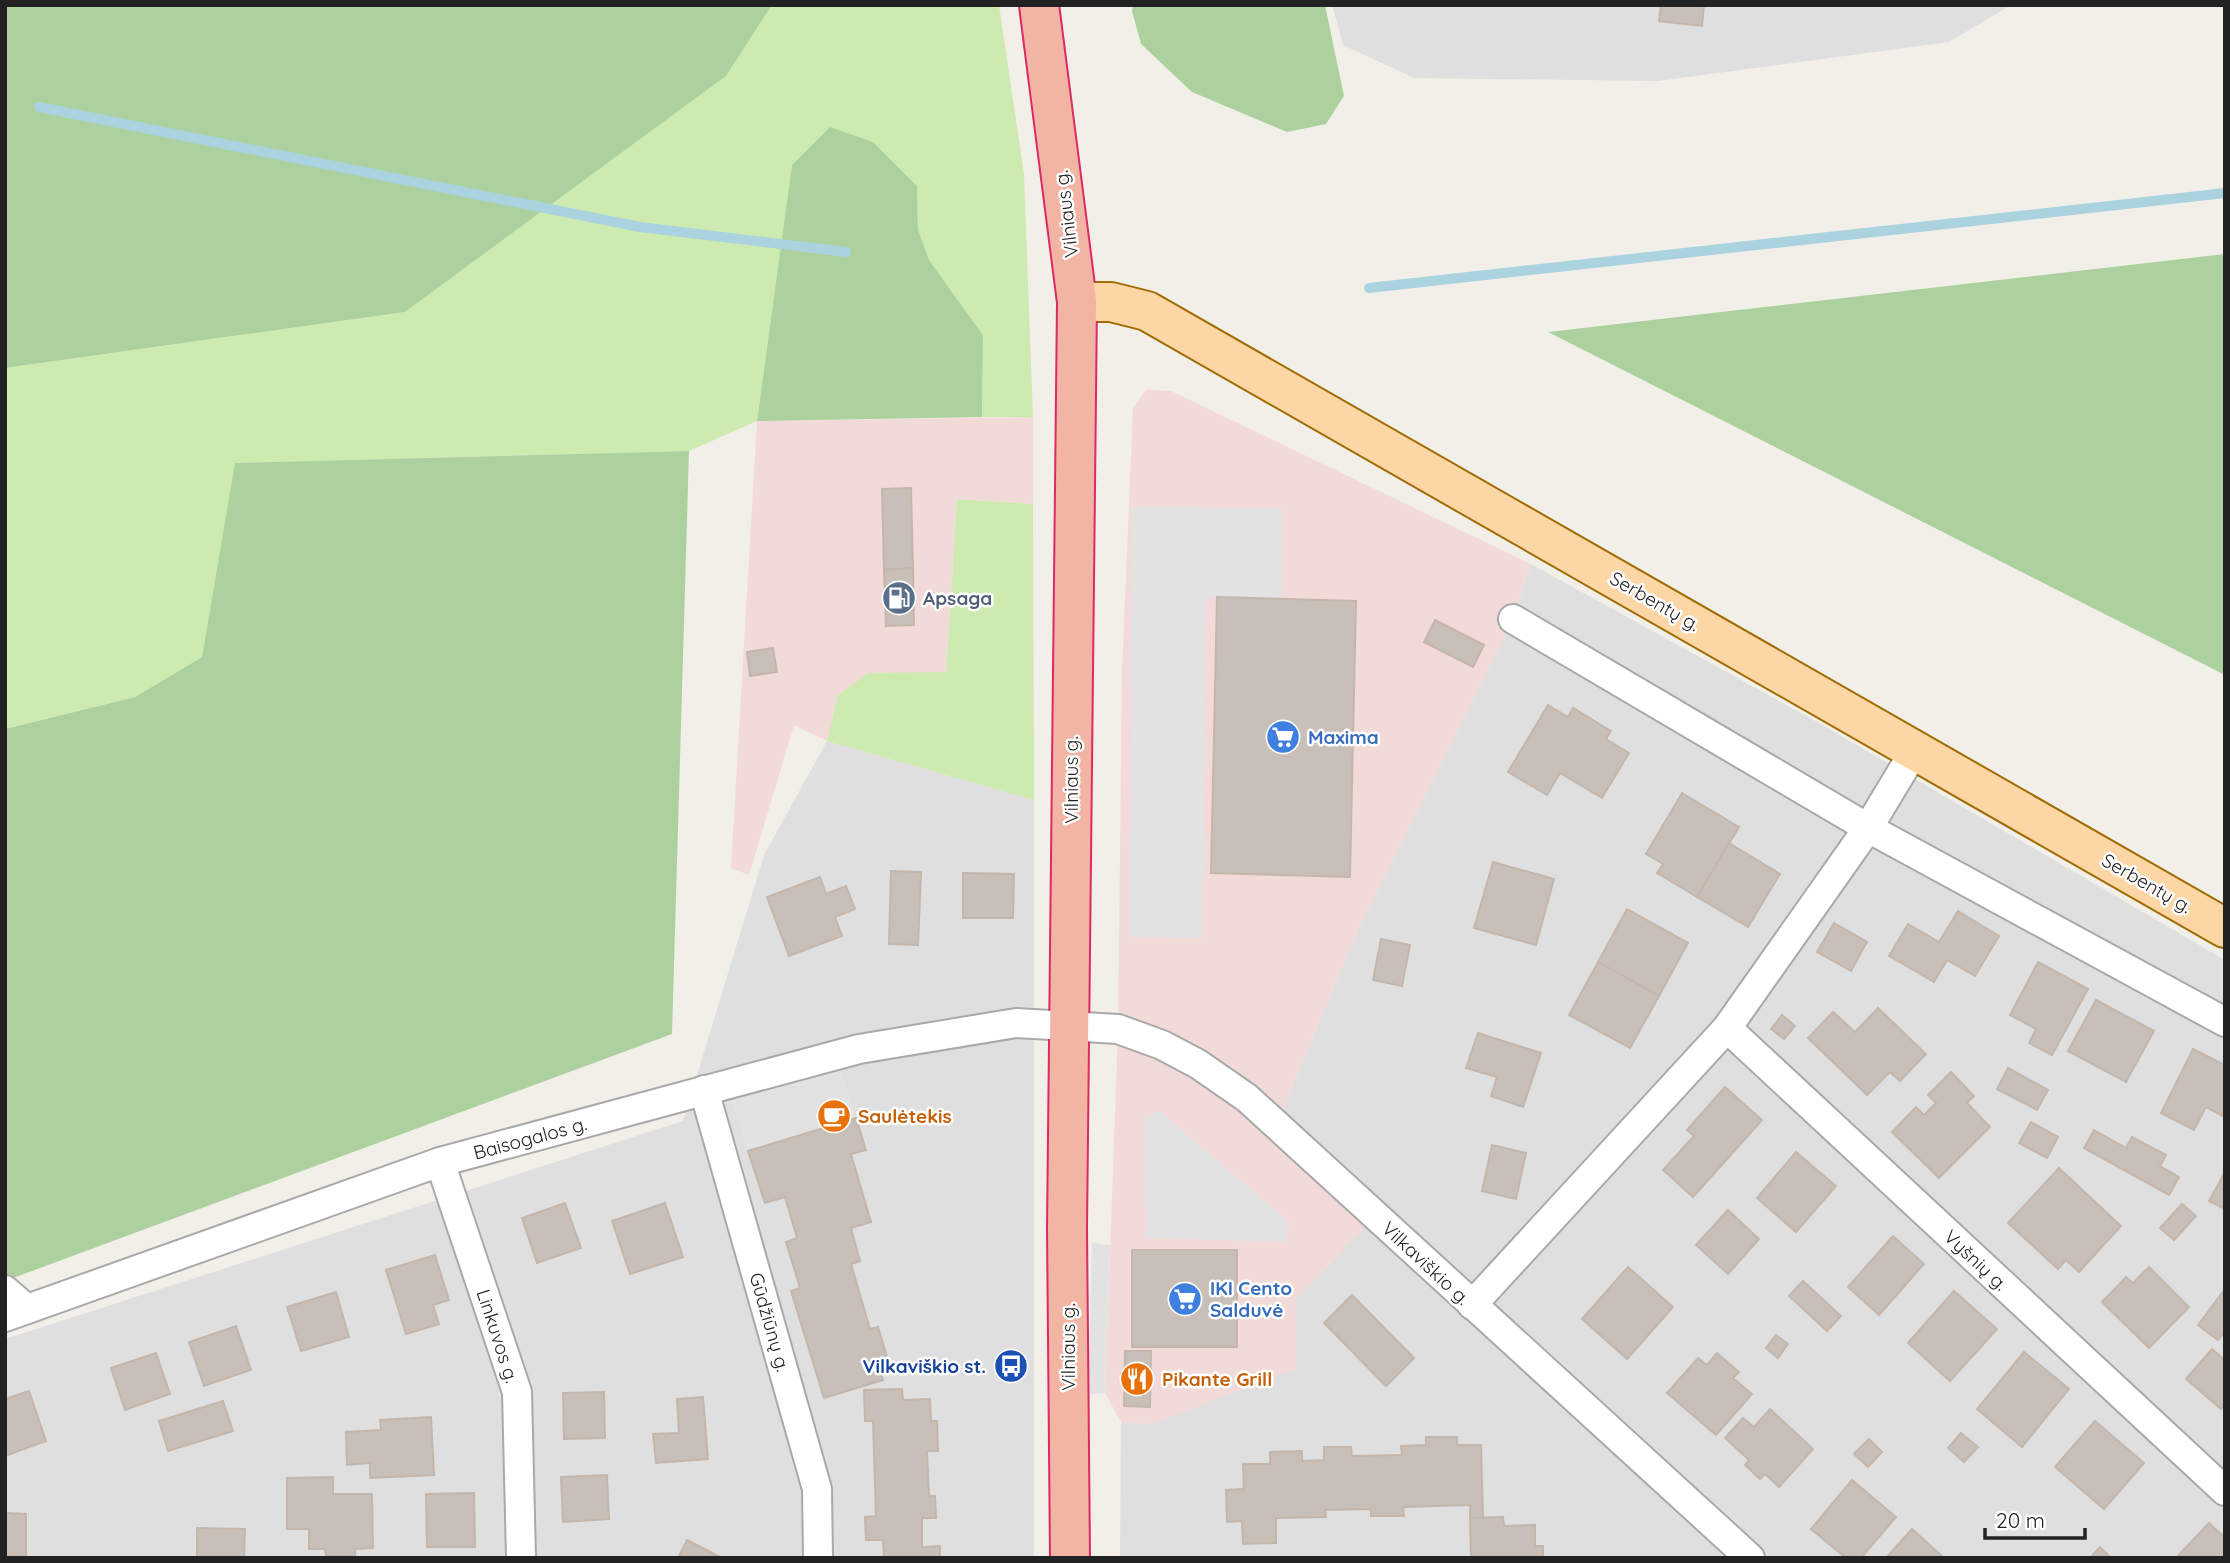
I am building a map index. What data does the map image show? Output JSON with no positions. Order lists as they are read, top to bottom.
{
  "streets": {
    "highway": ["Vilniaus g."],
    "main road": ["Serbentų g."],
    "street": [
      "Baisogalos g.",
      "Vyšnių g.",
      "Vilkaviškio g.",
      "Gūdžiūnų g.",
      "Linkuvos g."
    ]
  },
  "crossings": [
    ["Vilniaus g.", "Serbentų g."],
    ["Vilniaus g.", "Baisogalos g."],
    ["Vilniaus g.", "Vilkaviškio g."],
    ["Baisogalos g.", "Vilkaviškio g."],
    ["Baisogalos g.", "Gūdžiūnų g."],
    ["Baisogalos g.", "Linkuvos g."]
  ],
  "places": {
    "fuel station": ["Apsaga"],
    "supermarket": ["Maxima", "IKI Cento Salduvė"],
    "cafe": ["Saulėtekis"],
    "bus stop": ["Vilkaviškio st."],
    "restaurant": ["Pikante Grill"]
  },
  "scale_bar": "20 m"
}
